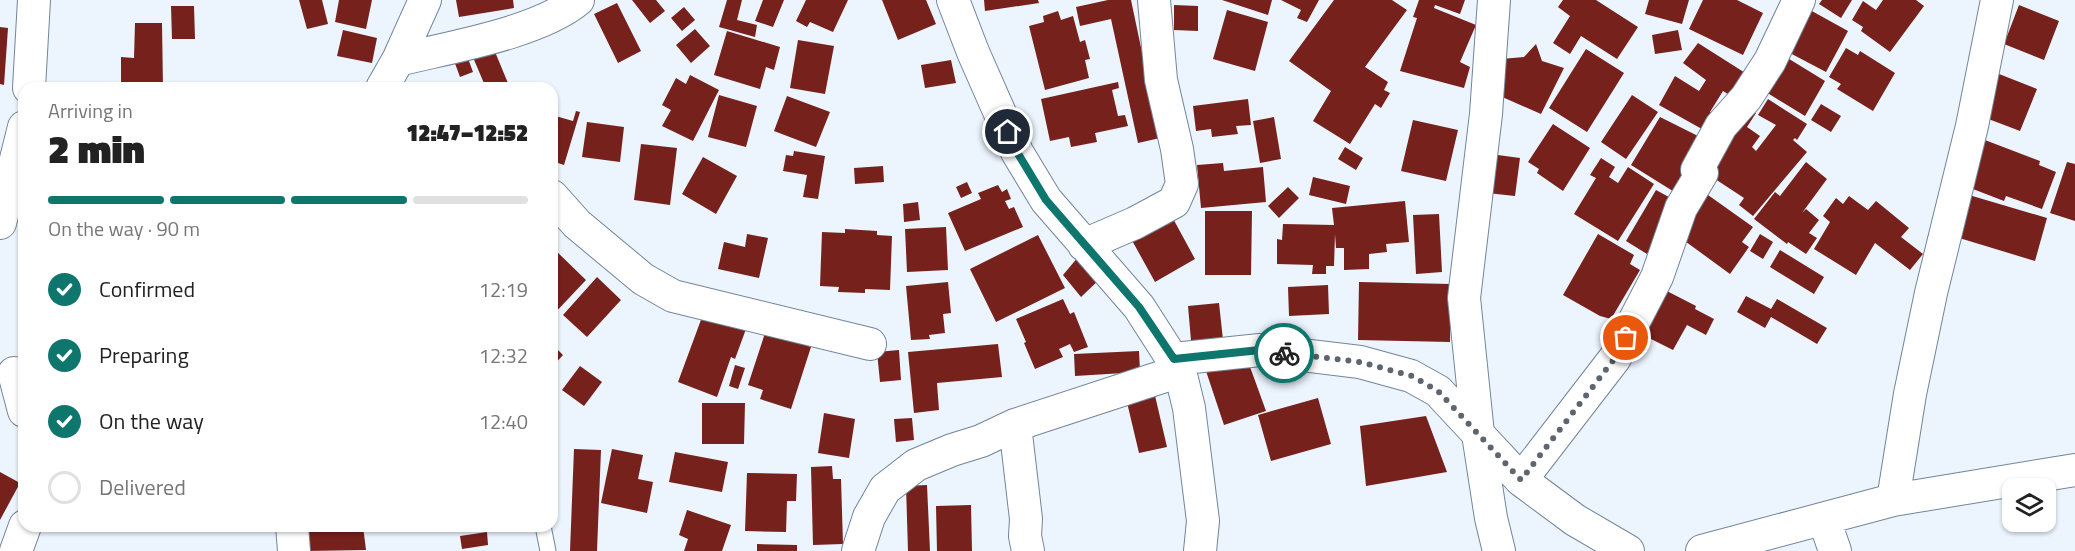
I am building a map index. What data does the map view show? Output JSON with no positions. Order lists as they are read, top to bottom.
{
  "page": {
    "heading": ["2 min", "Arriving in", "12:47–12:52"],
    "bar": "On the way · 90 m",
    "list": [
      ["Confirmed", "12:19"],
      ["Preparing", "12:32"],
      ["On the way", "12:40"],
      "Delivered"
    ]
  }
}
